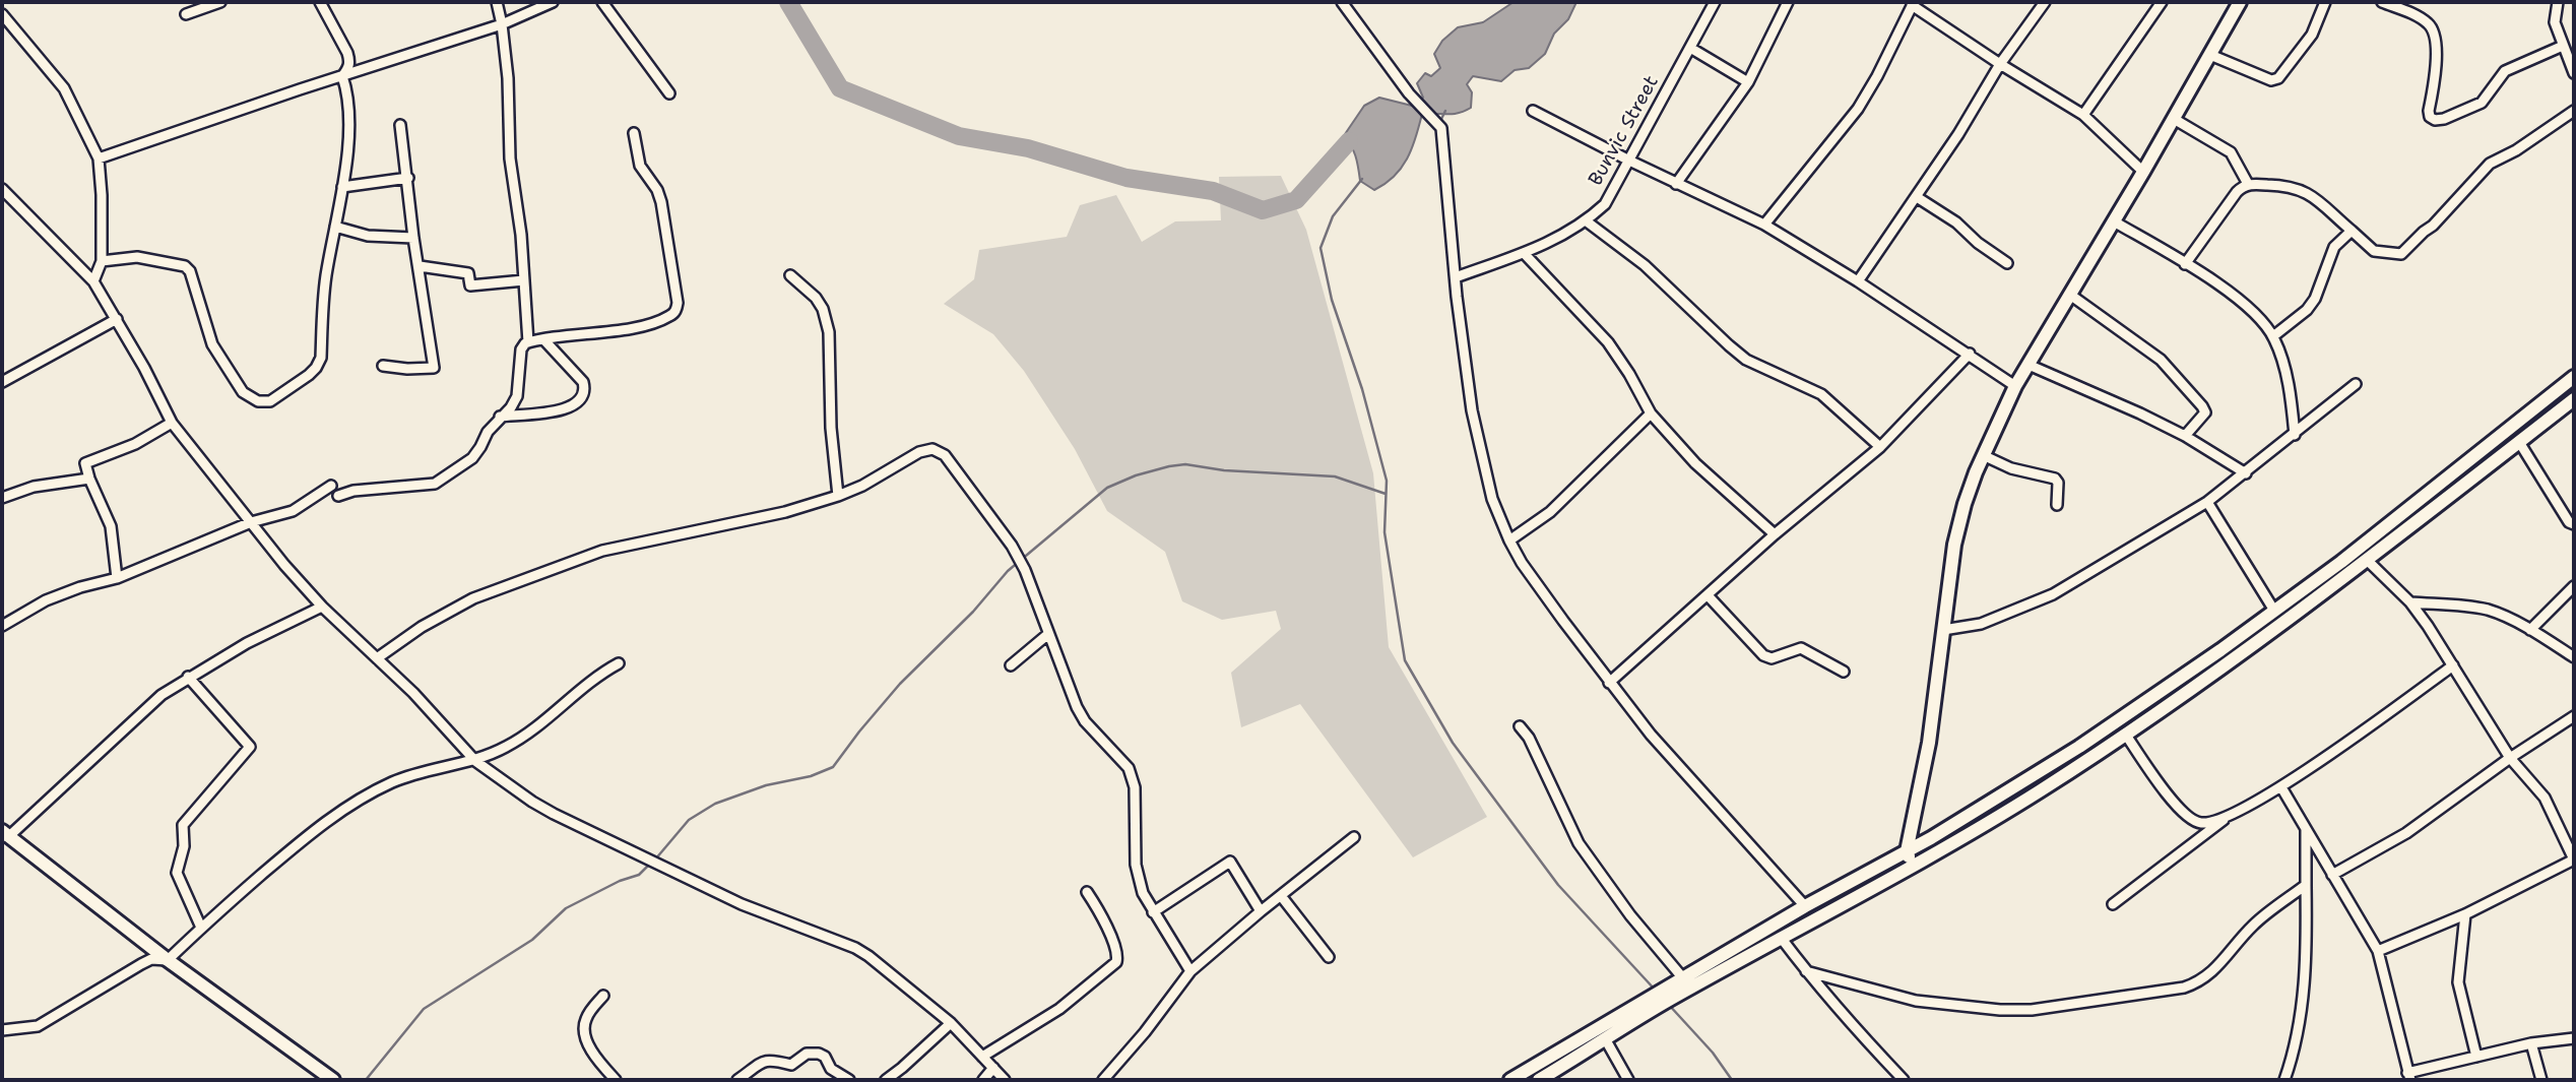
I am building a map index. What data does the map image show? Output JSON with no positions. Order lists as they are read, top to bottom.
{
  "streets": {
    "street": ["Bunvic Street"]
  }
}
